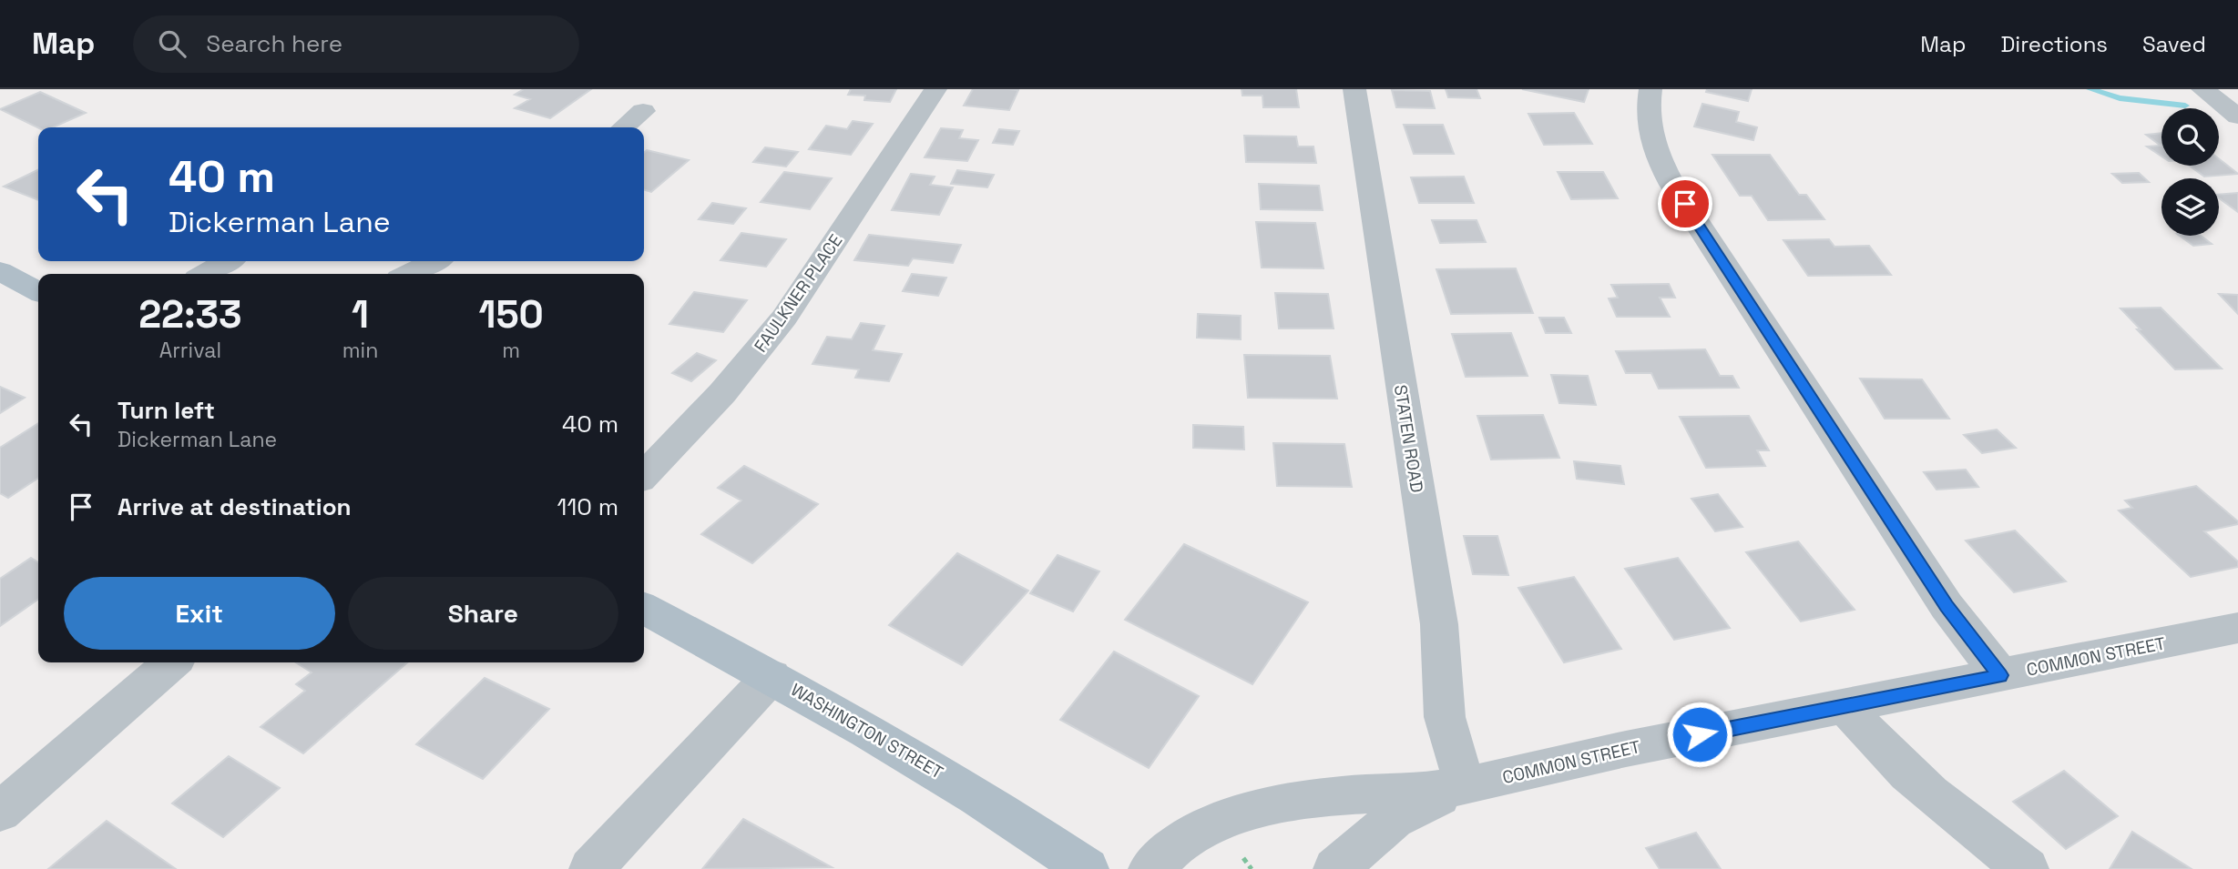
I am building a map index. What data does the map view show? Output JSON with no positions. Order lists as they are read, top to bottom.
{
  "streets": {
    "main road": ["WASHINGTON STREET"],
    "street": ["FAULKNER PLACE", "STATEN ROAD", "COMMON STREET"]
  },
  "crossings": [
    ["STATEN ROAD", "COMMON STREET"]
  ],
  "page": {
    "header": "Map",
    "search": "Search here",
    "nav": ["Map", "Directions", "Saved"],
    "turn": ["40 m", "Dickerman Lane"],
    "eta": [
      "22:33",
      "Arrival",
      "1",
      "min",
      "150",
      "m"
    ],
    "list": [
      {
        "name": "Turn left",
        "note": "Dickerman Lane",
        "value": "40 m"
      },
      {
        "name": "Arrive at destination",
        "value": "110 m"
      }
    ],
    "buttons": ["Exit", "Share"]
  }
}
